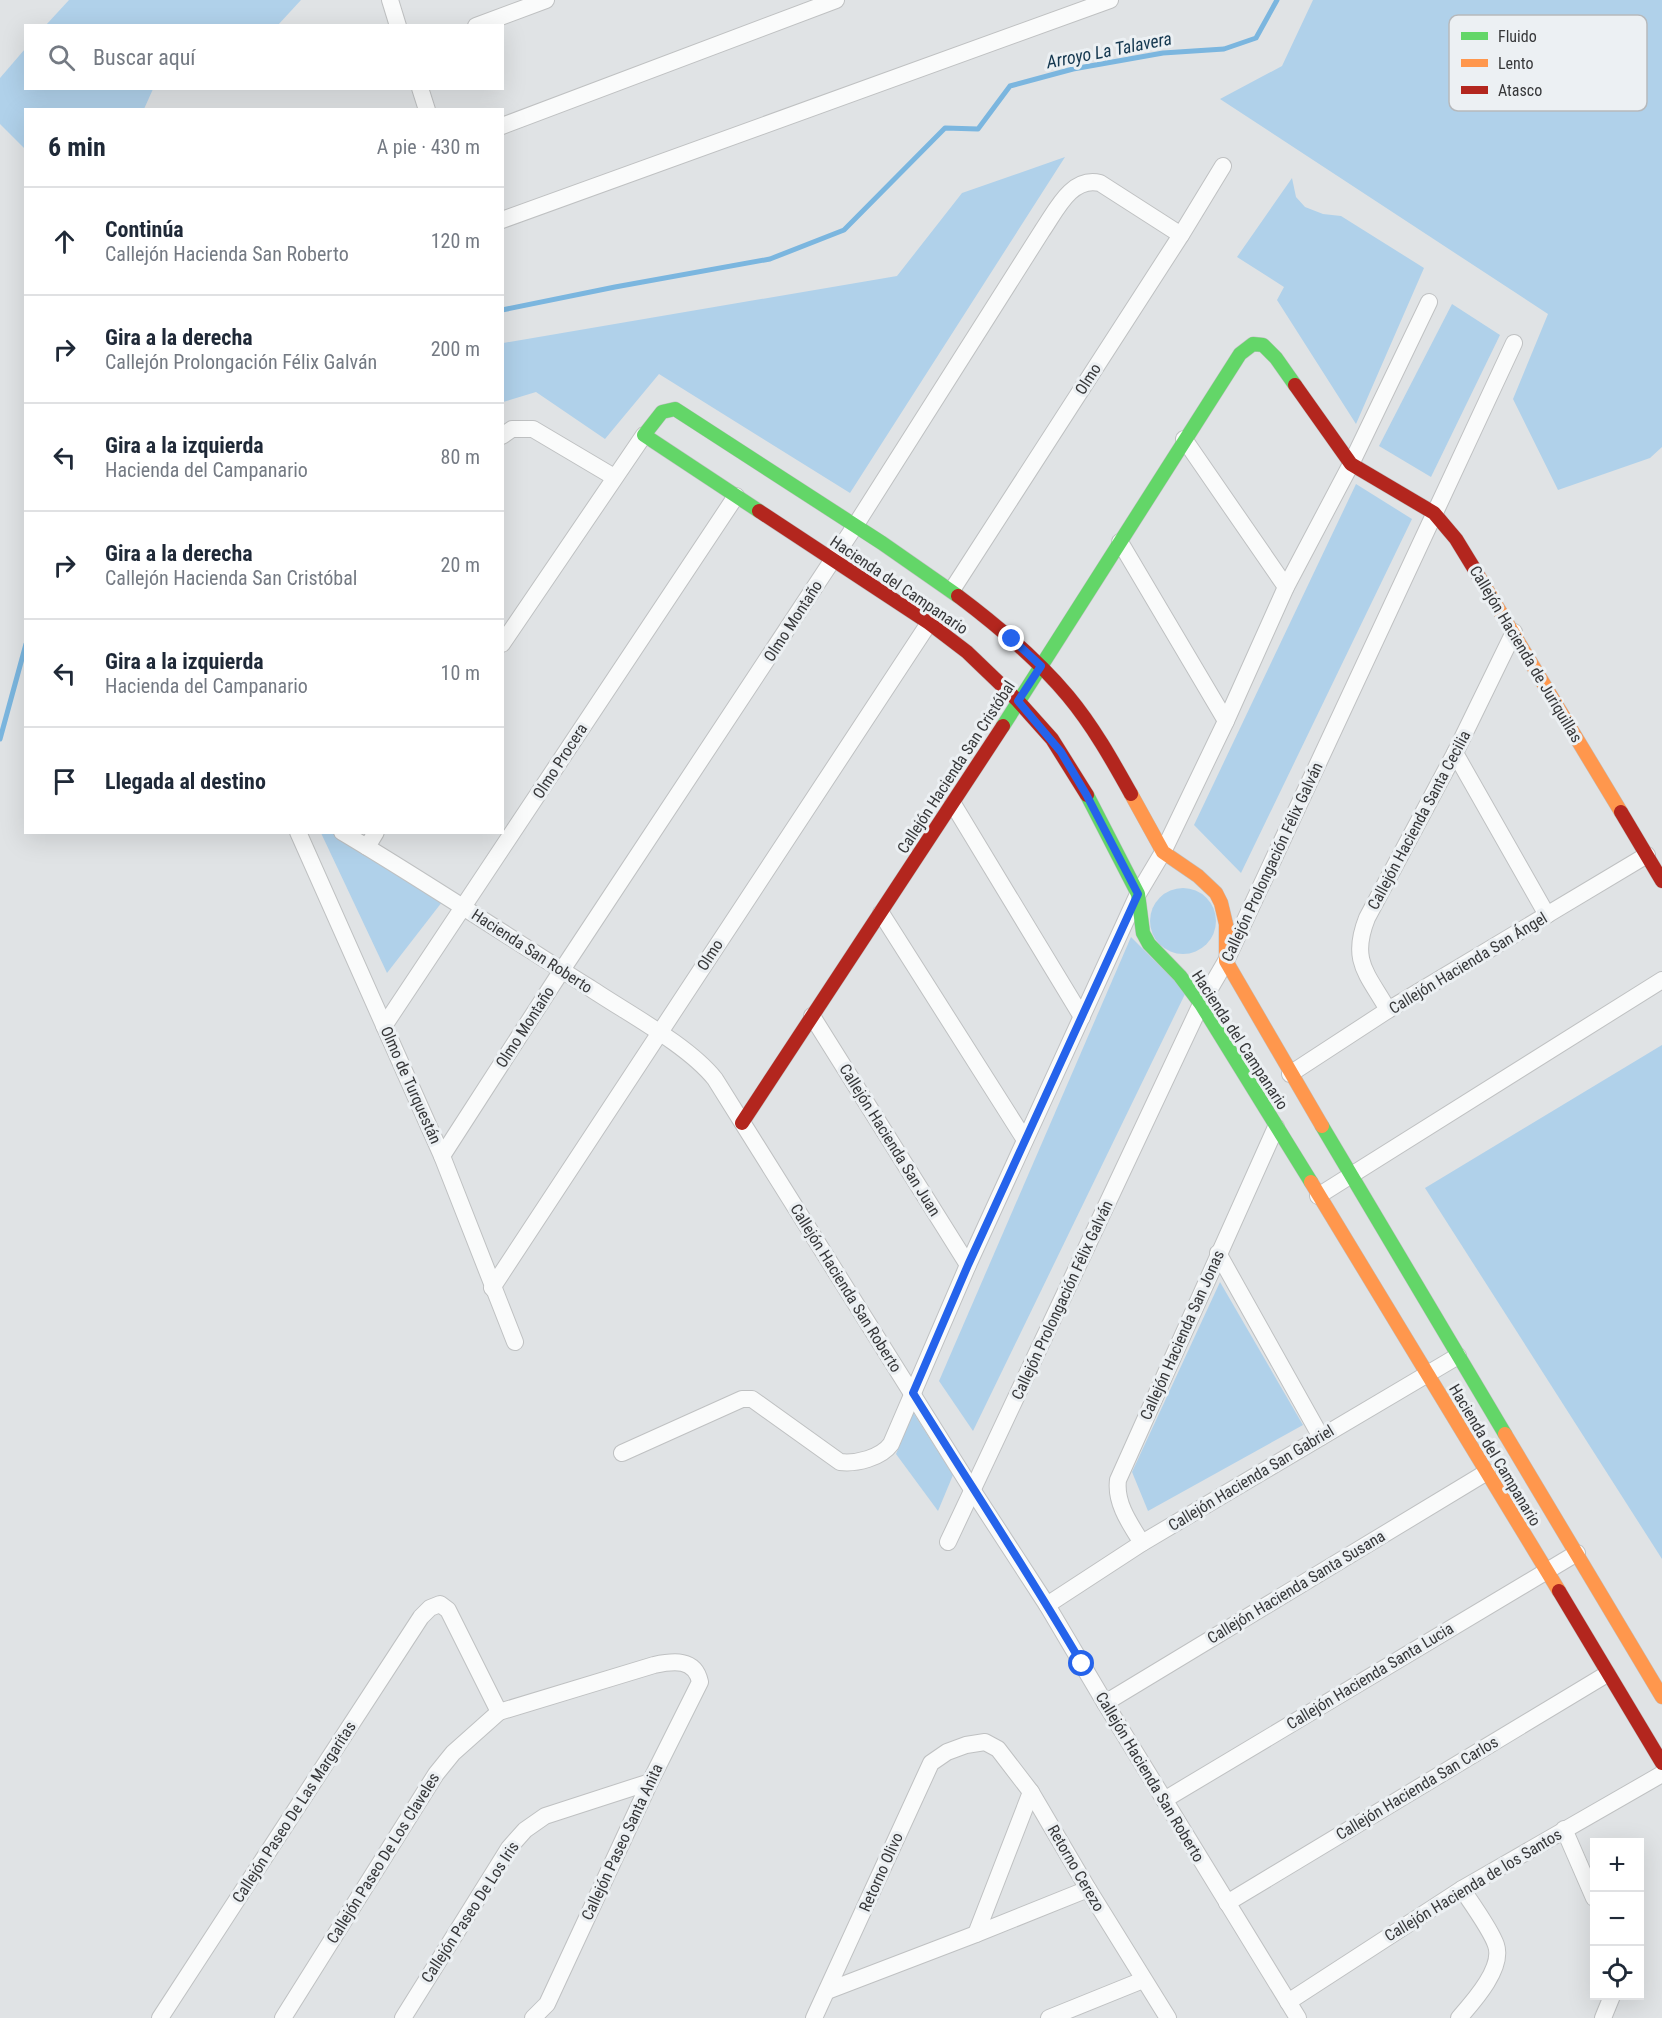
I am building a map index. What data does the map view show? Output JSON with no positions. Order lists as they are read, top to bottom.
{
  "streets": {
    "street": [
      "Olmo",
      "Hacienda del Campanario",
      "Olmo Montaño",
      "Callejón Hacienda de Juriquillas",
      "Olmo Procera",
      "Callejón Hacienda San Cristóbal",
      "Callejón Hacienda Santa Cecilia",
      "Callejón Prolongación Félix Galván",
      "Hacienda San Roberto",
      "Callejón Hacienda San Ángel",
      "Olmo de Turquestán",
      "Callejón Hacienda San Juan",
      "Callejón Hacienda San Roberto",
      "Callejón Hacienda San Jonas",
      "Callejón Hacienda San Gabriel",
      "Callejón Hacienda Santa Susana",
      "Callejón Hacienda Santa Lucia",
      "Callejón Hacienda San Carlos",
      "Callejón Paseo De Las Margaritas",
      "Callejón Paseo Santa Anita",
      "Callejón Paseo De Los Claveles",
      "Retorno Cerezo",
      "Retorno Olivo",
      "Callejón Hacienda de los Santos",
      "Callejón Paseo De Los Iris"
    ]
  },
  "crossings": [
    ["Olmo", "Hacienda del Campanario"],
    ["Olmo", "Olmo Montaño"],
    ["Olmo", "Hacienda San Roberto"],
    ["Olmo", "Olmo de Turquestán"],
    ["Hacienda del Campanario", "Olmo Montaño"],
    ["Hacienda del Campanario", "Olmo Procera"],
    ["Hacienda del Campanario", "Callejón Hacienda San Cristóbal"],
    ["Hacienda del Campanario", "Callejón Prolongación Félix Galván"],
    ["Hacienda del Campanario", "Callejón Hacienda San Ángel"],
    ["Hacienda del Campanario", "Callejón Hacienda San Jonas"],
    ["Hacienda del Campanario", "Callejón Hacienda San Gabriel"],
    ["Hacienda del Campanario", "Callejón Hacienda Santa Susana"],
    ["Hacienda del Campanario", "Callejón Hacienda Santa Lucia"],
    ["Hacienda del Campanario", "Callejón Hacienda San Carlos"],
    ["Olmo Montaño", "Hacienda San Roberto"],
    ["Olmo Montaño", "Olmo de Turquestán"],
    ["Callejón Hacienda de Juriquillas", "Callejón Hacienda San Cristóbal"],
    ["Callejón Hacienda de Juriquillas", "Callejón Hacienda Santa Cecilia"],
    ["Callejón Hacienda de Juriquillas", "Callejón Prolongación Félix Galván"],
    ["Callejón Hacienda de Juriquillas", "Callejón Hacienda San Ángel"],
    ["Olmo Procera", "Hacienda San Roberto"],
    ["Olmo Procera", "Olmo de Turquestán"],
    ["Callejón Hacienda San Cristóbal", "Callejón Hacienda San Juan"],
    ["Callejón Hacienda San Cristóbal", "Callejón Hacienda San Roberto"],
    ["Callejón Hacienda Santa Cecilia", "Callejón Hacienda San Ángel"],
    ["Callejón Prolongación Félix Galván", "Callejón Hacienda San Roberto"],
    ["Hacienda San Roberto", "Callejón Hacienda San Roberto"],
    ["Callejón Hacienda San Roberto", "Callejón Hacienda San Gabriel"],
    ["Callejón Hacienda San Roberto", "Callejón Hacienda Santa Susana"],
    ["Callejón Hacienda San Roberto", "Callejón Hacienda Santa Lucia"],
    ["Callejón Hacienda San Roberto", "Callejón Hacienda San Carlos"],
    ["Callejón Hacienda San Roberto", "Callejón Hacienda de los Santos"],
    ["Callejón Hacienda San Jonas", "Callejón Hacienda San Gabriel"],
    ["Callejón Paseo De Las Margaritas", "Callejón Paseo Santa Anita"],
    ["Callejón Paseo De Las Margaritas", "Callejón Paseo De Los Claveles"],
    ["Callejón Paseo Santa Anita", "Callejón Paseo De Los Claveles"],
    ["Callejón Paseo Santa Anita", "Callejón Paseo De Los Iris"],
    ["Retorno Cerezo", "Retorno Olivo"]
  ],
  "water": ["Arroyo La Talavera"],
  "legend": ["Fluido", "Lento", "Atasco"],
  "page": {
    "search": "Buscar aquí",
    "heading": ["6 min", "A pie · 430 m"],
    "list": [
      ["Continúa", "Callejón Hacienda San Roberto", "120 m"],
      ["Gira a la derecha", "Callejón Prolongación Félix Galván", "200 m"],
      ["Gira a la izquierda", "Hacienda del Campanario", "80 m"],
      ["Gira a la derecha", "Callejón Hacienda San Cristóbal", "20 m"],
      ["Gira a la izquierda", "Hacienda del Campanario", "10 m"],
      "Llegada al destino"
    ],
    "map_buttons": ["+", "−"]
  }
}
